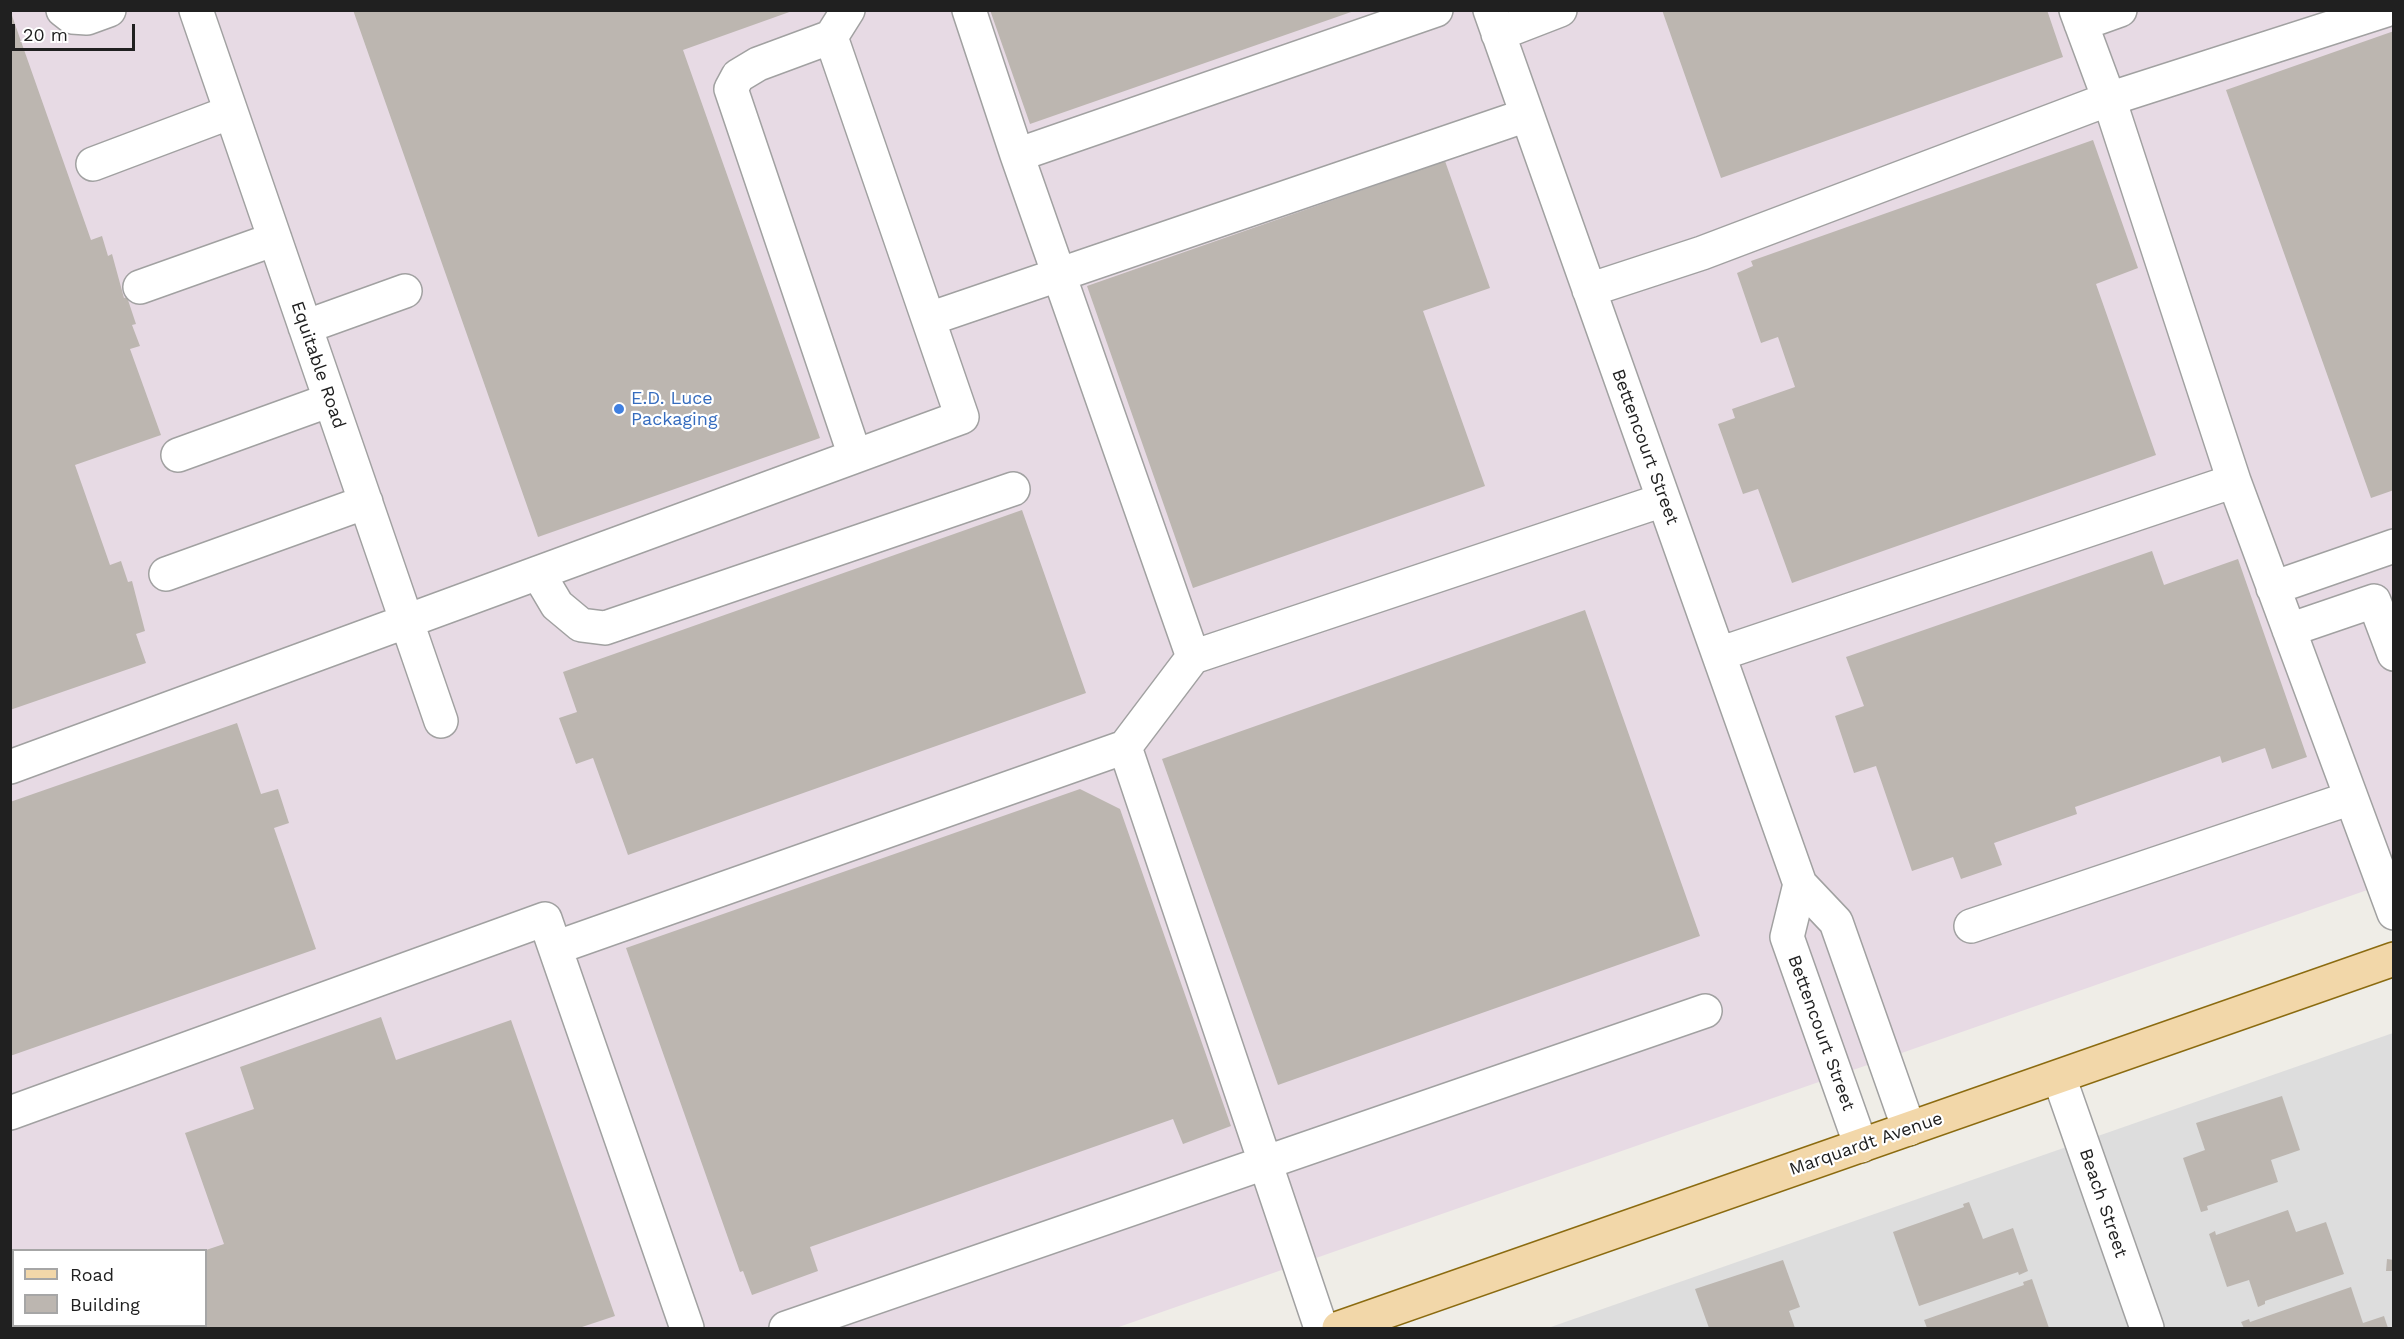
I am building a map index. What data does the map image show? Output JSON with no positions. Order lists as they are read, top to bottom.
{
  "streets": {
    "main road": ["Marquardt Avenue"],
    "street": ["Equitable Road", "Bettencourt Street", "Beach Street"]
  },
  "crossings": [
    ["Bettencourt Street", "Marquardt Avenue"],
    ["Marquardt Avenue", "Beach Street"]
  ],
  "places": ["E.D. Luce Packaging"],
  "legend": ["Road", "Building"],
  "scale_bar": "20 m"
}
